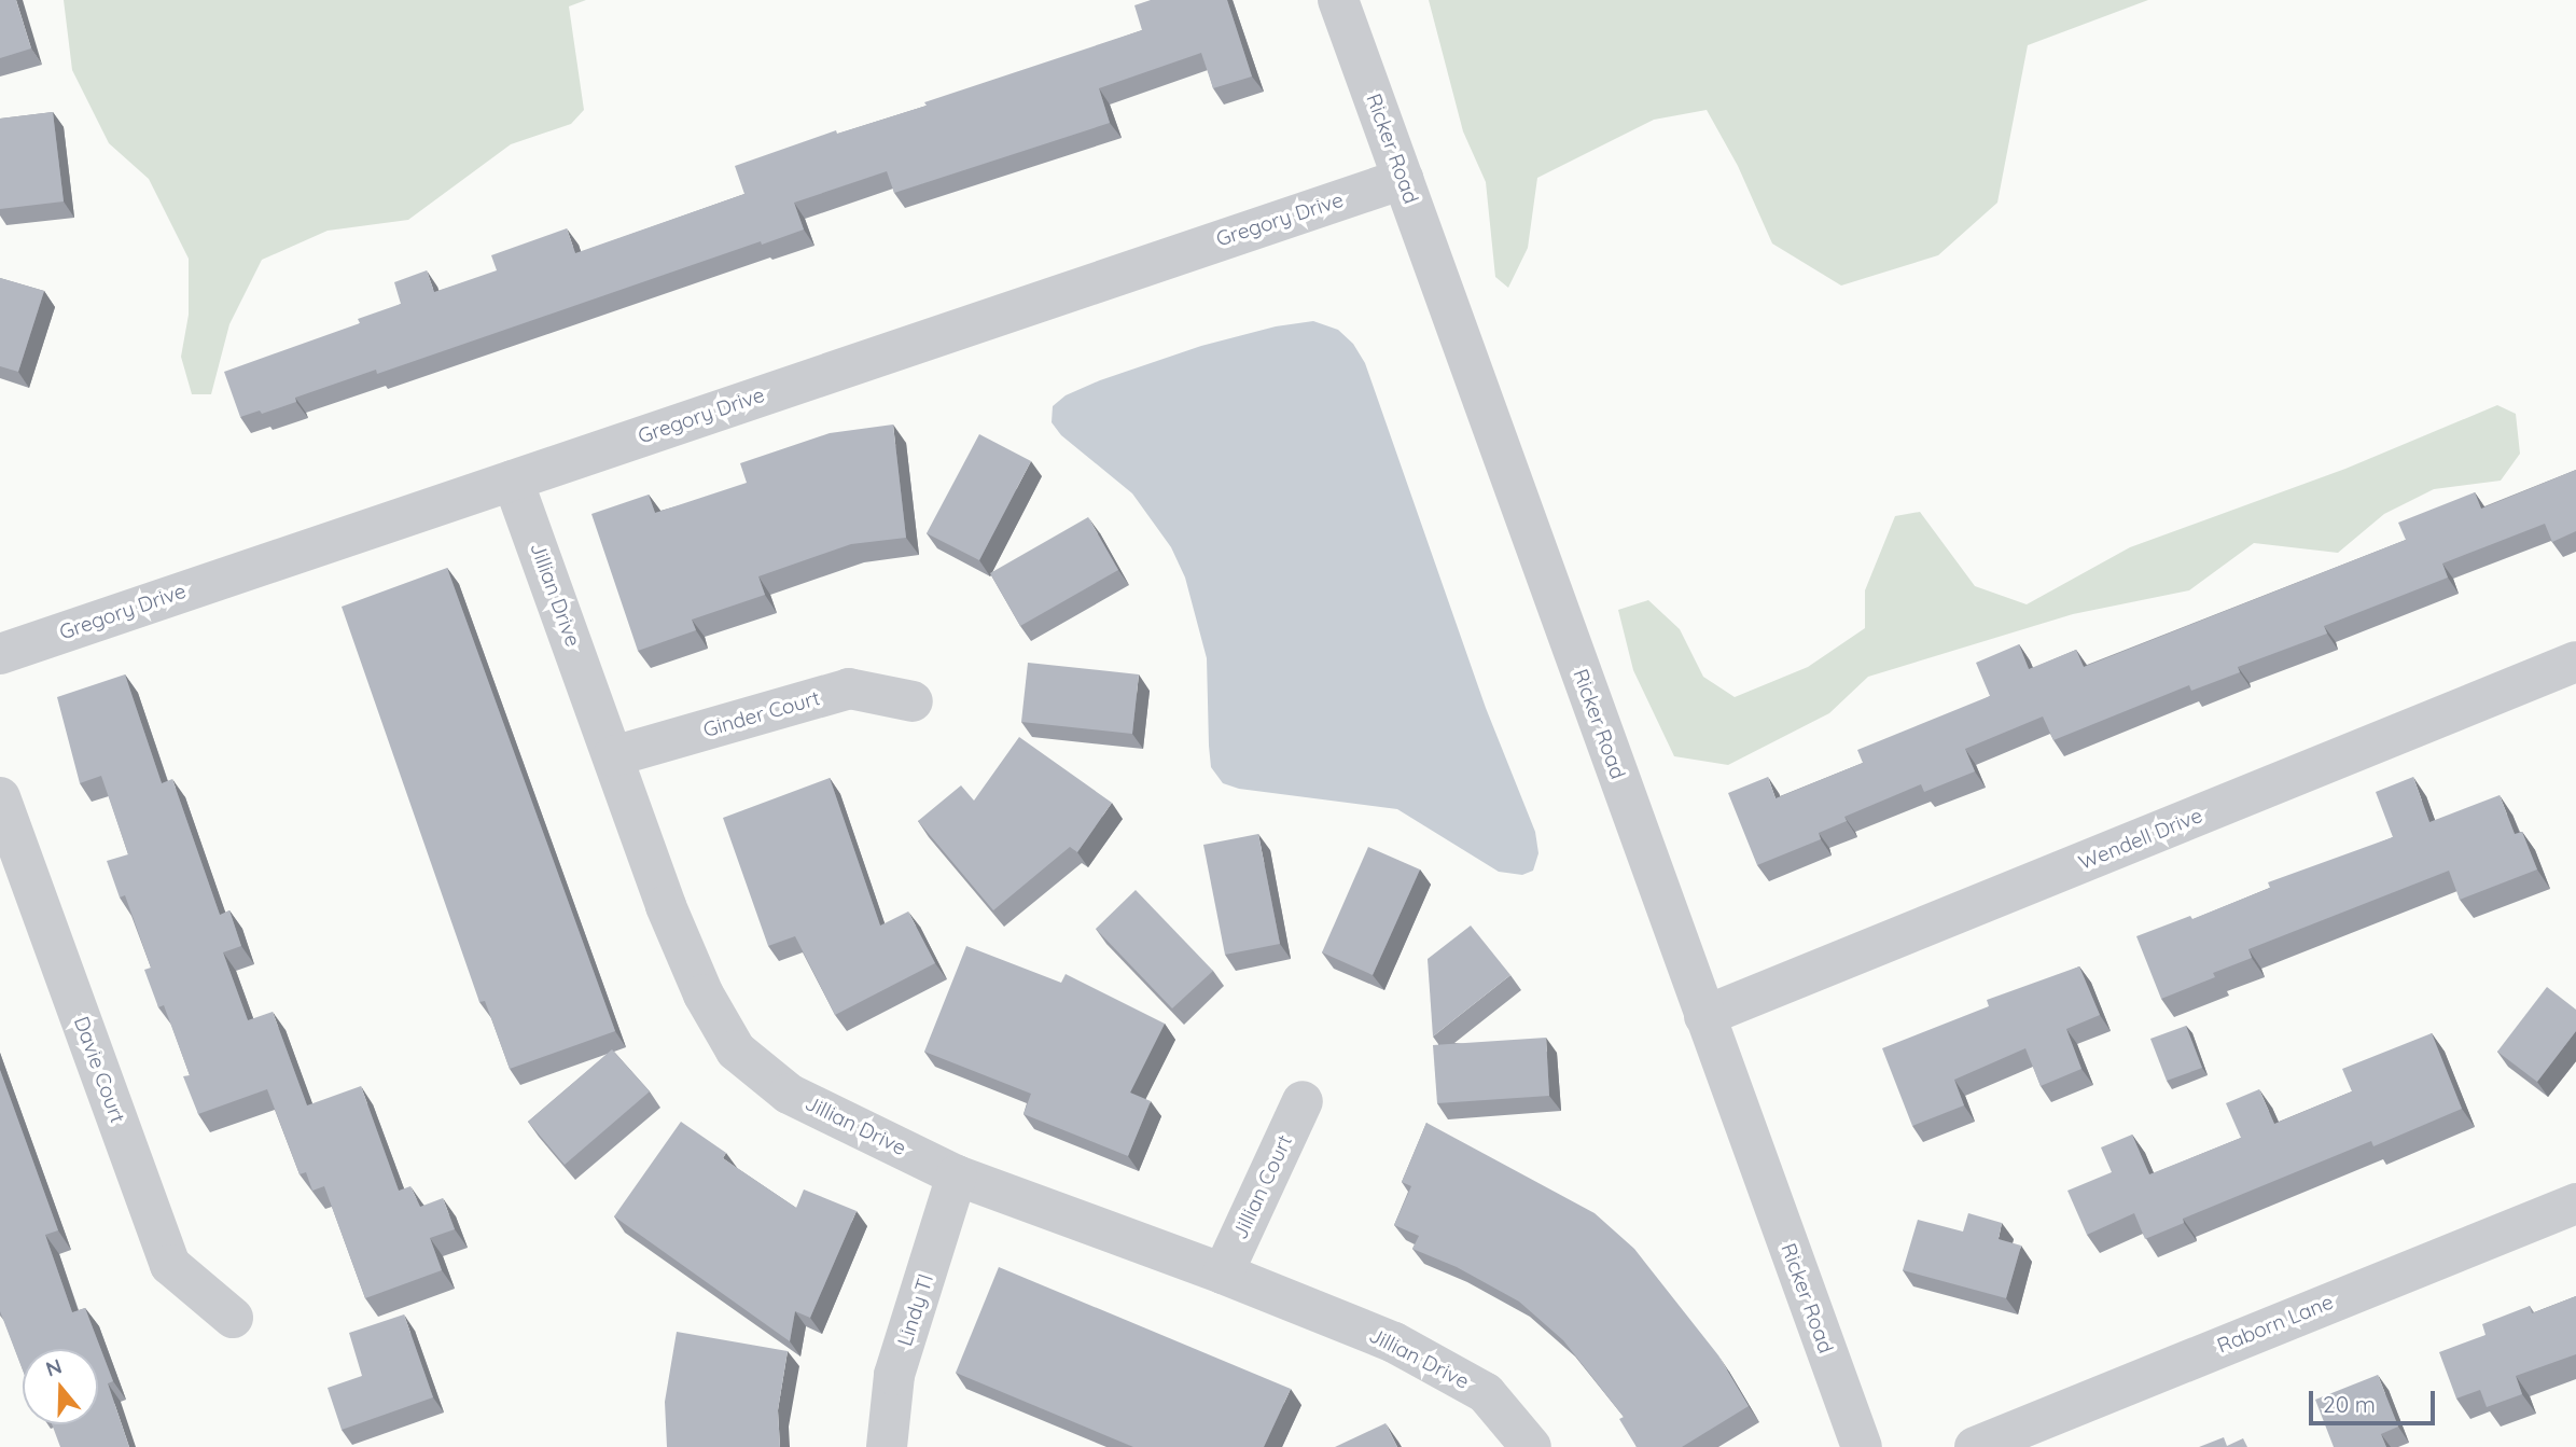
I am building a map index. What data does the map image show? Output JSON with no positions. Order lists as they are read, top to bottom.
{
  "streets": {
    "street": [
      "Ricker Road",
      "Gregory Drive",
      "Jillian Drive",
      "Ginder Court",
      "Wendell Drive",
      "Davie Court",
      "Jillian Court",
      "Lindy Tl",
      "Raborn Lane"
    ]
  },
  "crossings": [
    ["Ricker Road", "Gregory Drive"],
    ["Ricker Road", "Wendell Drive"],
    ["Gregory Drive", "Jillian Drive"],
    ["Jillian Drive", "Ginder Court"],
    ["Jillian Drive", "Jillian Court"],
    ["Jillian Drive", "Lindy Tl"]
  ],
  "scale_bar": "20 m",
  "north": "top"
}
